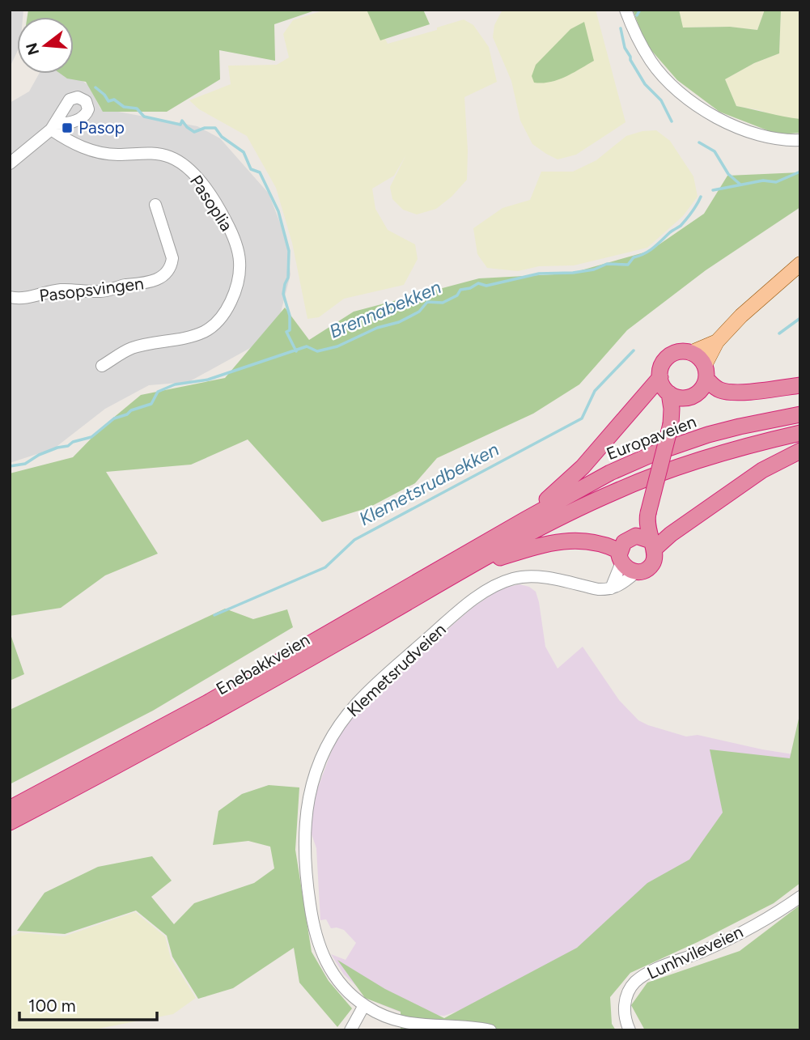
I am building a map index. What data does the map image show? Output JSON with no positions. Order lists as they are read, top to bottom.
{
  "streets": {
    "highway": ["Europaveien", "Enebakkveien"],
    "street": [
      "Pasoplia",
      "Pasopsvingen",
      "Klemetsrudveien",
      "Lunhvileveien"
    ]
  },
  "crossings": [
    ["Europaveien", "Enebakkveien"]
  ],
  "water": ["Brennabekken", "Klemetsrudbekken"],
  "places": {
    "transit": ["Pasop"]
  },
  "scale_bar": "100 m",
  "north": "left"
}
